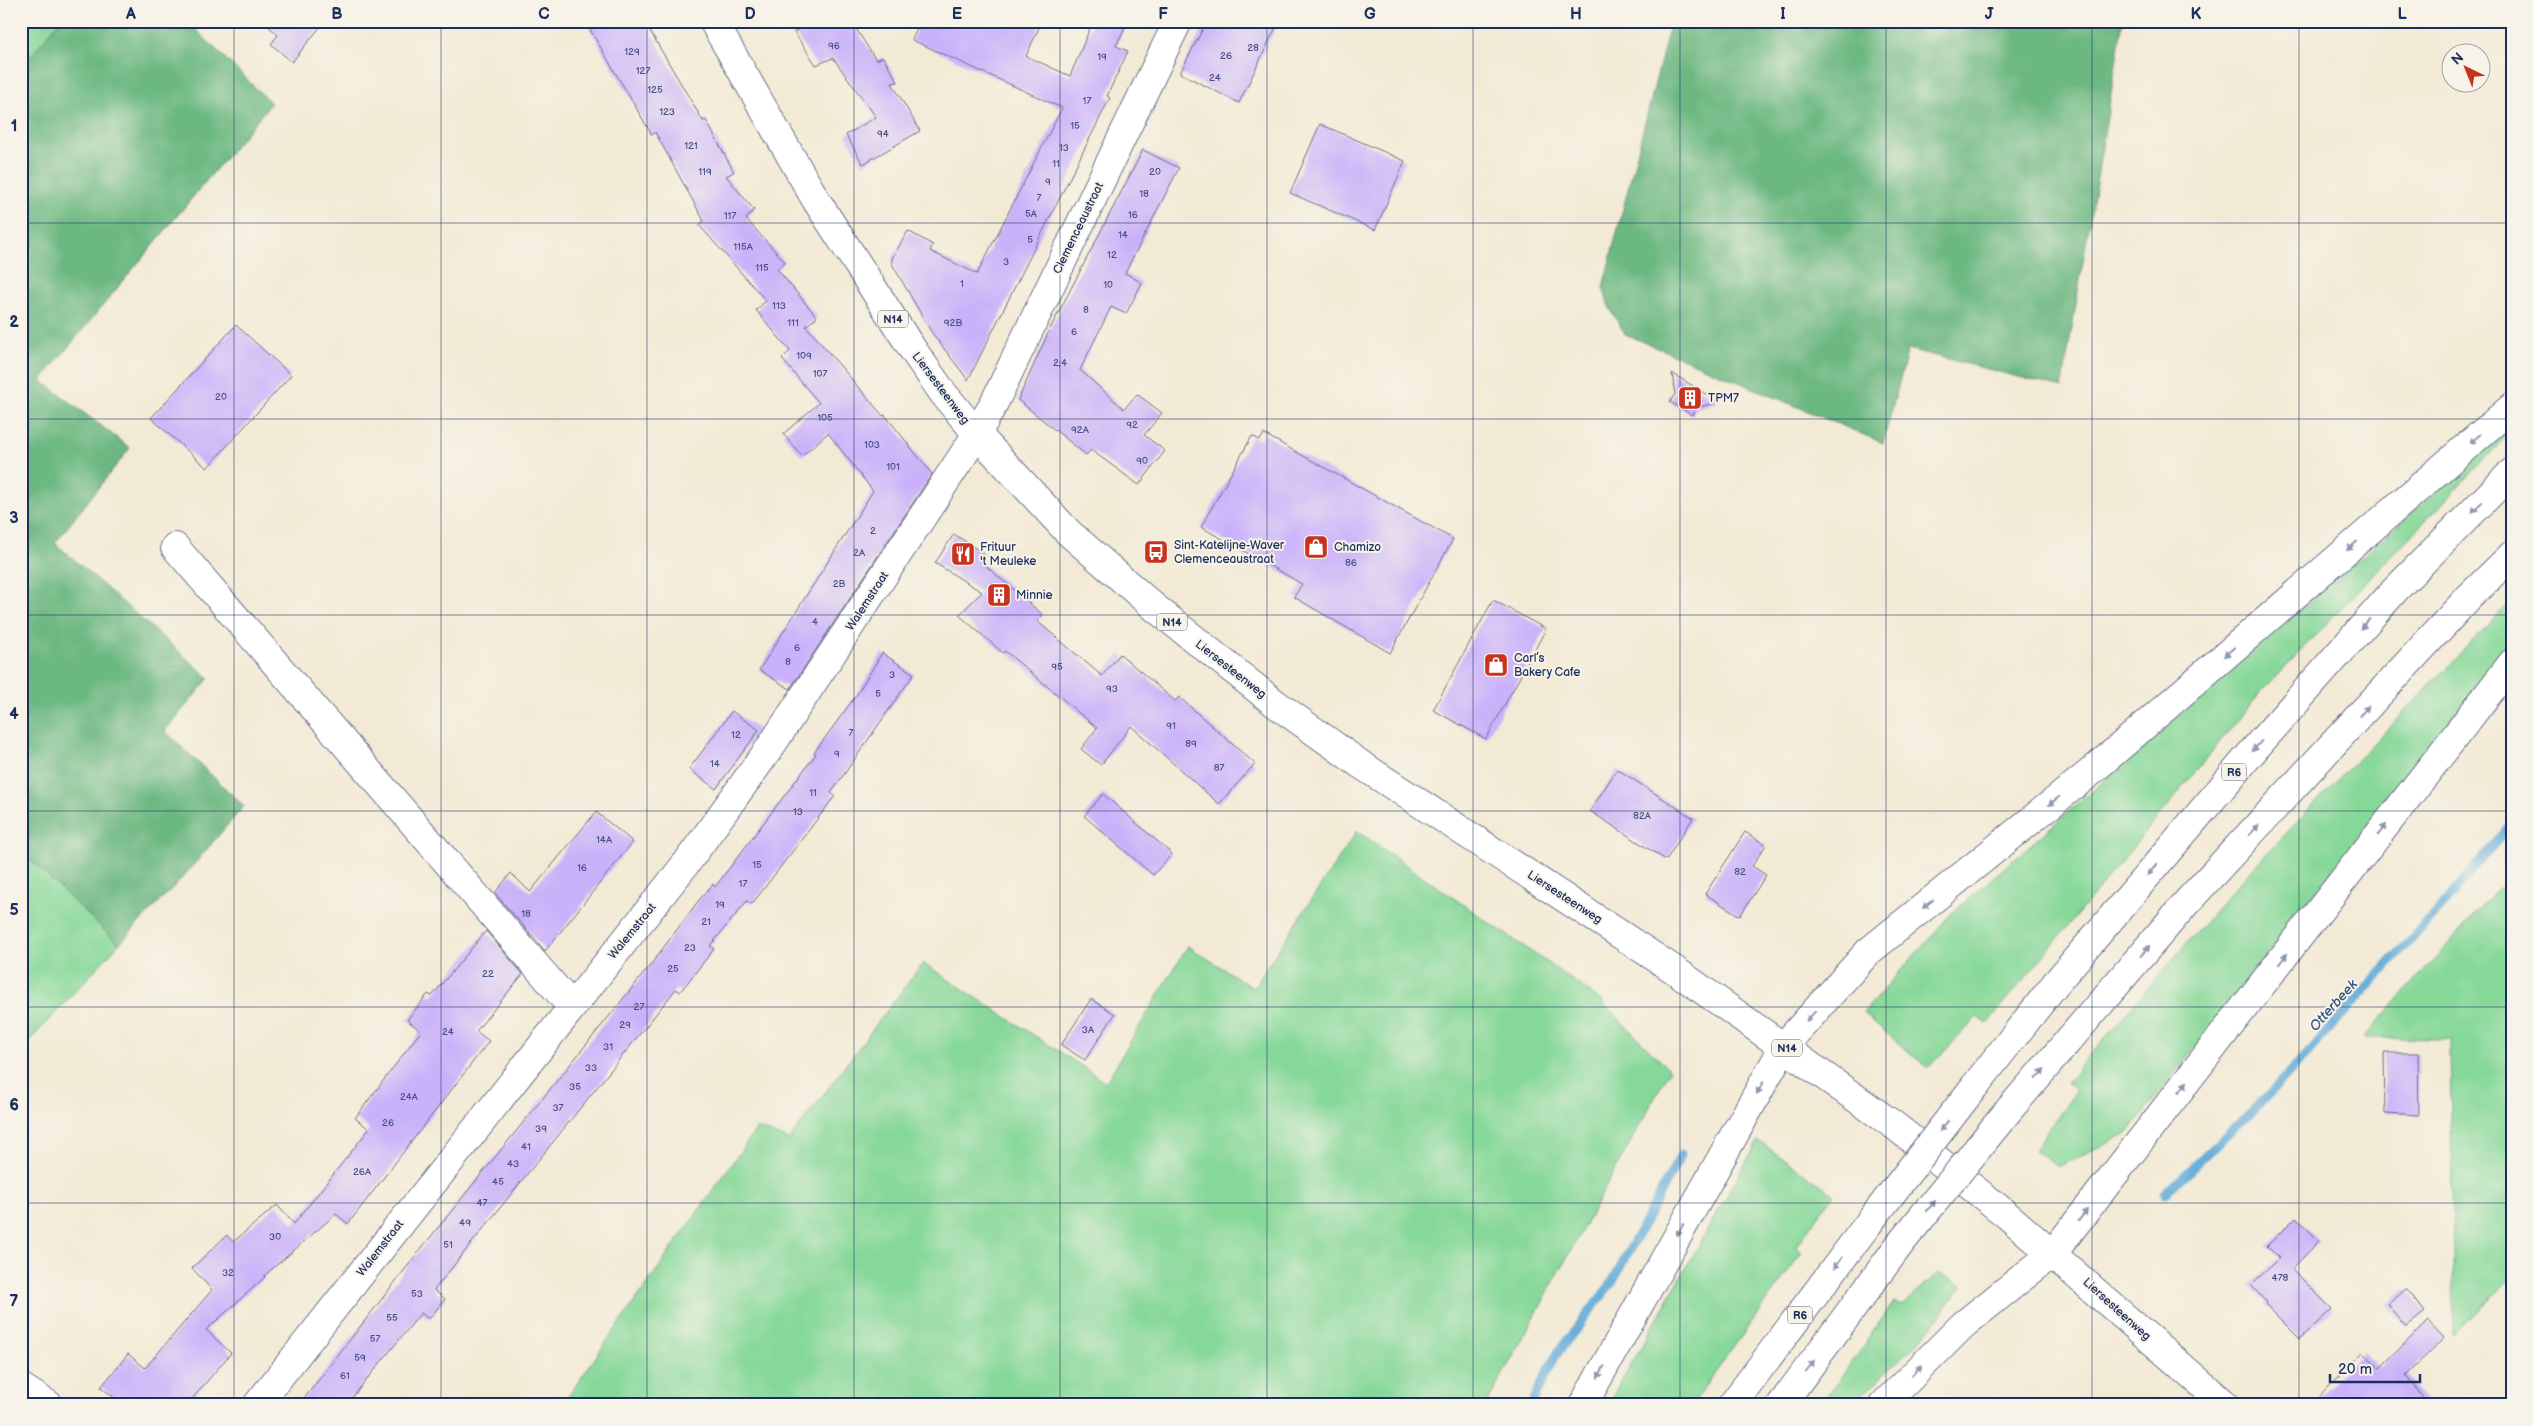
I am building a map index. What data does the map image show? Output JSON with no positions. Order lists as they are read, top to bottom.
{
  "streets": {
    "main road": [
      "Clemenceaustraat",
      "N14",
      "Liersesteenweg",
      "Walemstraat",
      "R6"
    ]
  },
  "crossings": [
    ["Clemenceaustraat", "Liersesteenweg"],
    ["Clemenceaustraat", "Walemstraat"],
    ["Liersesteenweg", "Walemstraat"]
  ],
  "water": ["Otterbeek"],
  "places": {
    "building": ["TPM7", "Minnie"],
    "shop": ["Chamizo", "Carl’s Bakery Cafe"],
    "bus stop": ["Sint-Katelijne-Waver Clemenceaustraat"],
    "restaurant": ["Frituur 't Meuleke"]
  },
  "house_numbers": [
    "96",
    "28",
    "129",
    "26",
    "19",
    "127",
    "24",
    "125",
    "17",
    "123",
    "15",
    "94",
    "121",
    "13",
    "11",
    "119",
    "20",
    "9",
    "18",
    "7",
    "5A",
    "16",
    "117",
    "14",
    "5",
    "115A",
    "12",
    "3",
    "115",
    "1",
    "10",
    "113",
    "8",
    "111",
    "92B",
    "6",
    "109",
    "2;4",
    "107",
    "20",
    "105",
    "92",
    "92A",
    "103",
    "90",
    "101",
    "2",
    "2A",
    "86",
    "2B",
    "4",
    "6",
    "8",
    "95",
    "3",
    "93",
    "5",
    "91",
    "7",
    "12",
    "89",
    "9",
    "14",
    "87",
    "11",
    "13",
    "82A",
    "14A",
    "15",
    "16",
    "82",
    "17",
    "19",
    "18",
    "21",
    "23",
    "25",
    "22",
    "27",
    "29",
    "3A",
    "24",
    "31",
    "33",
    "35",
    "24A",
    "37",
    "26",
    "39",
    "41",
    "43",
    "26A",
    "45",
    "47",
    "49",
    "30",
    "51",
    "32",
    "478",
    "53",
    "55",
    "57",
    "59",
    "61"
  ],
  "scale_bar": "20 m",
  "north": "top left",
  "grid": {
    "columns": [
      "A",
      "B",
      "C",
      "D",
      "E",
      "F",
      "G",
      "H",
      "I",
      "J",
      "K",
      "L"
    ],
    "rows": [
      "1",
      "2",
      "3",
      "4",
      "5",
      "6",
      "7"
    ]
  }
}
